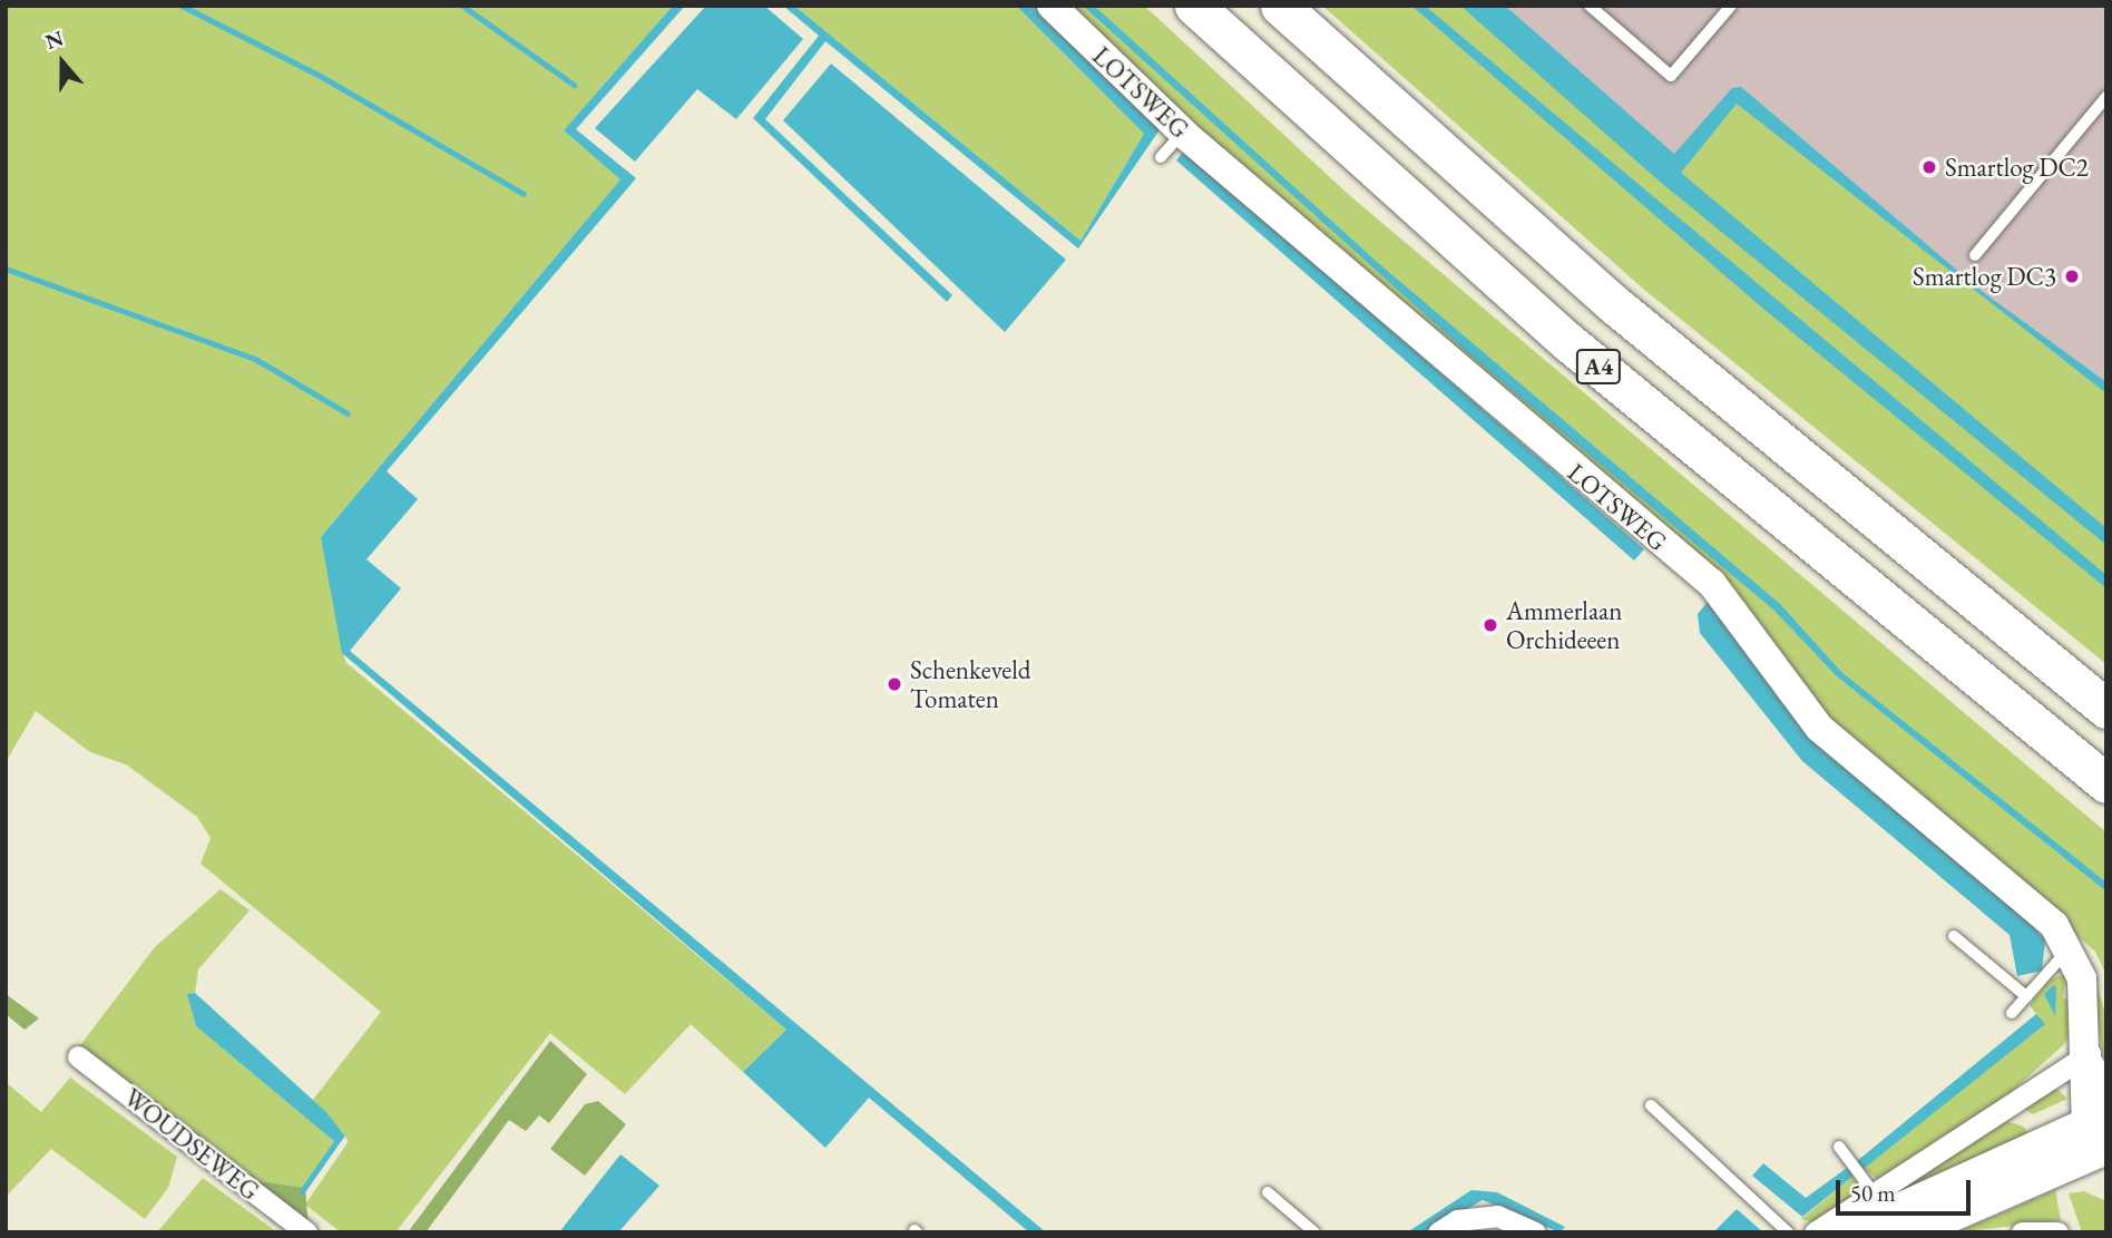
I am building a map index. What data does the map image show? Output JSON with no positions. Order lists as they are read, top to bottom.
{
  "streets": {
    "highway": ["A4"],
    "street": ["LOTSWEG", "WOUDSEWEG"]
  },
  "places": [
    "Smartlog DC2",
    "Smartlog DC3",
    "Ammerlaan Orchideeen",
    "Schenkeveld Tomaten"
  ],
  "scale_bar": "50 m",
  "north": "top"
}
